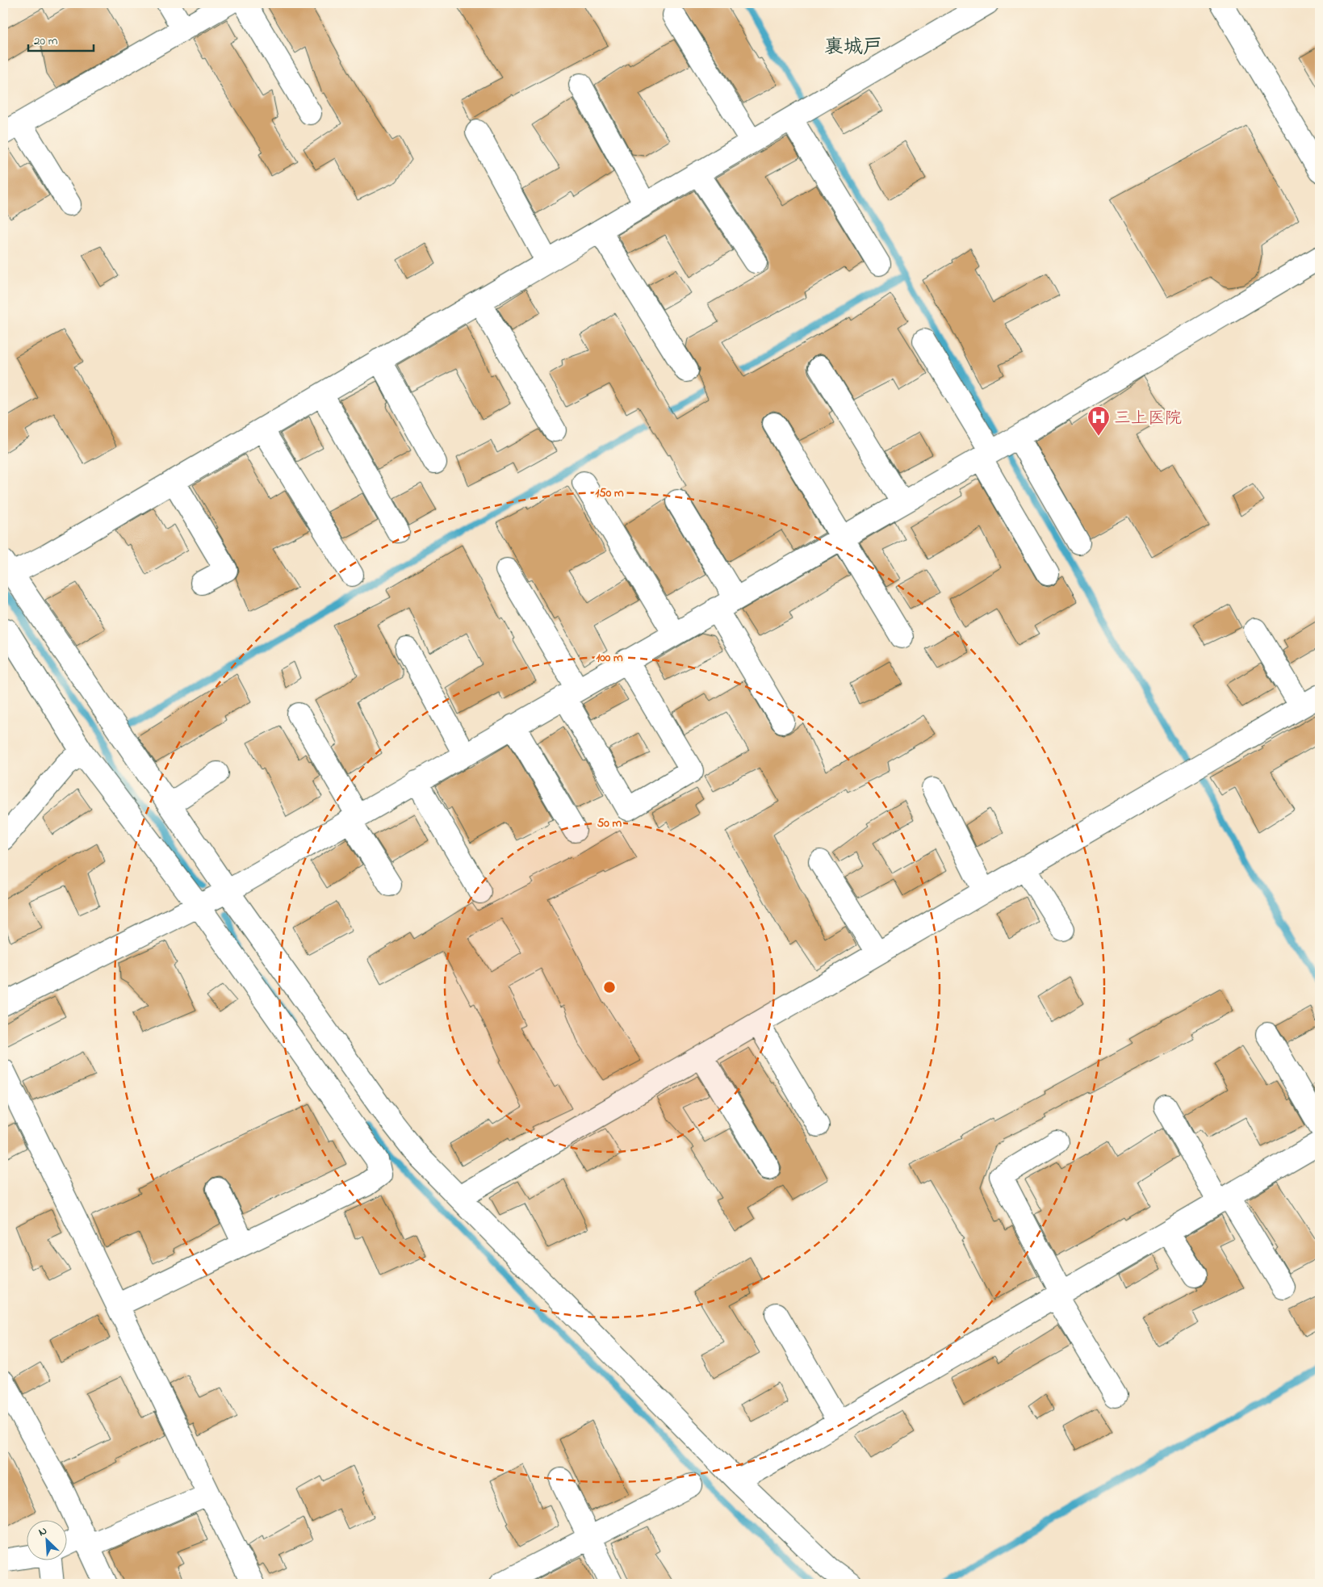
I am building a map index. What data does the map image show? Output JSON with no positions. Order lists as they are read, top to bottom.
{
  "districts": ["裏城戸"],
  "places": {
    "hospital": ["三上医院"]
  },
  "scale_bar": "20 m",
  "north": "top left",
  "rings": ["150 m", "100 m", "50 m"]
}
